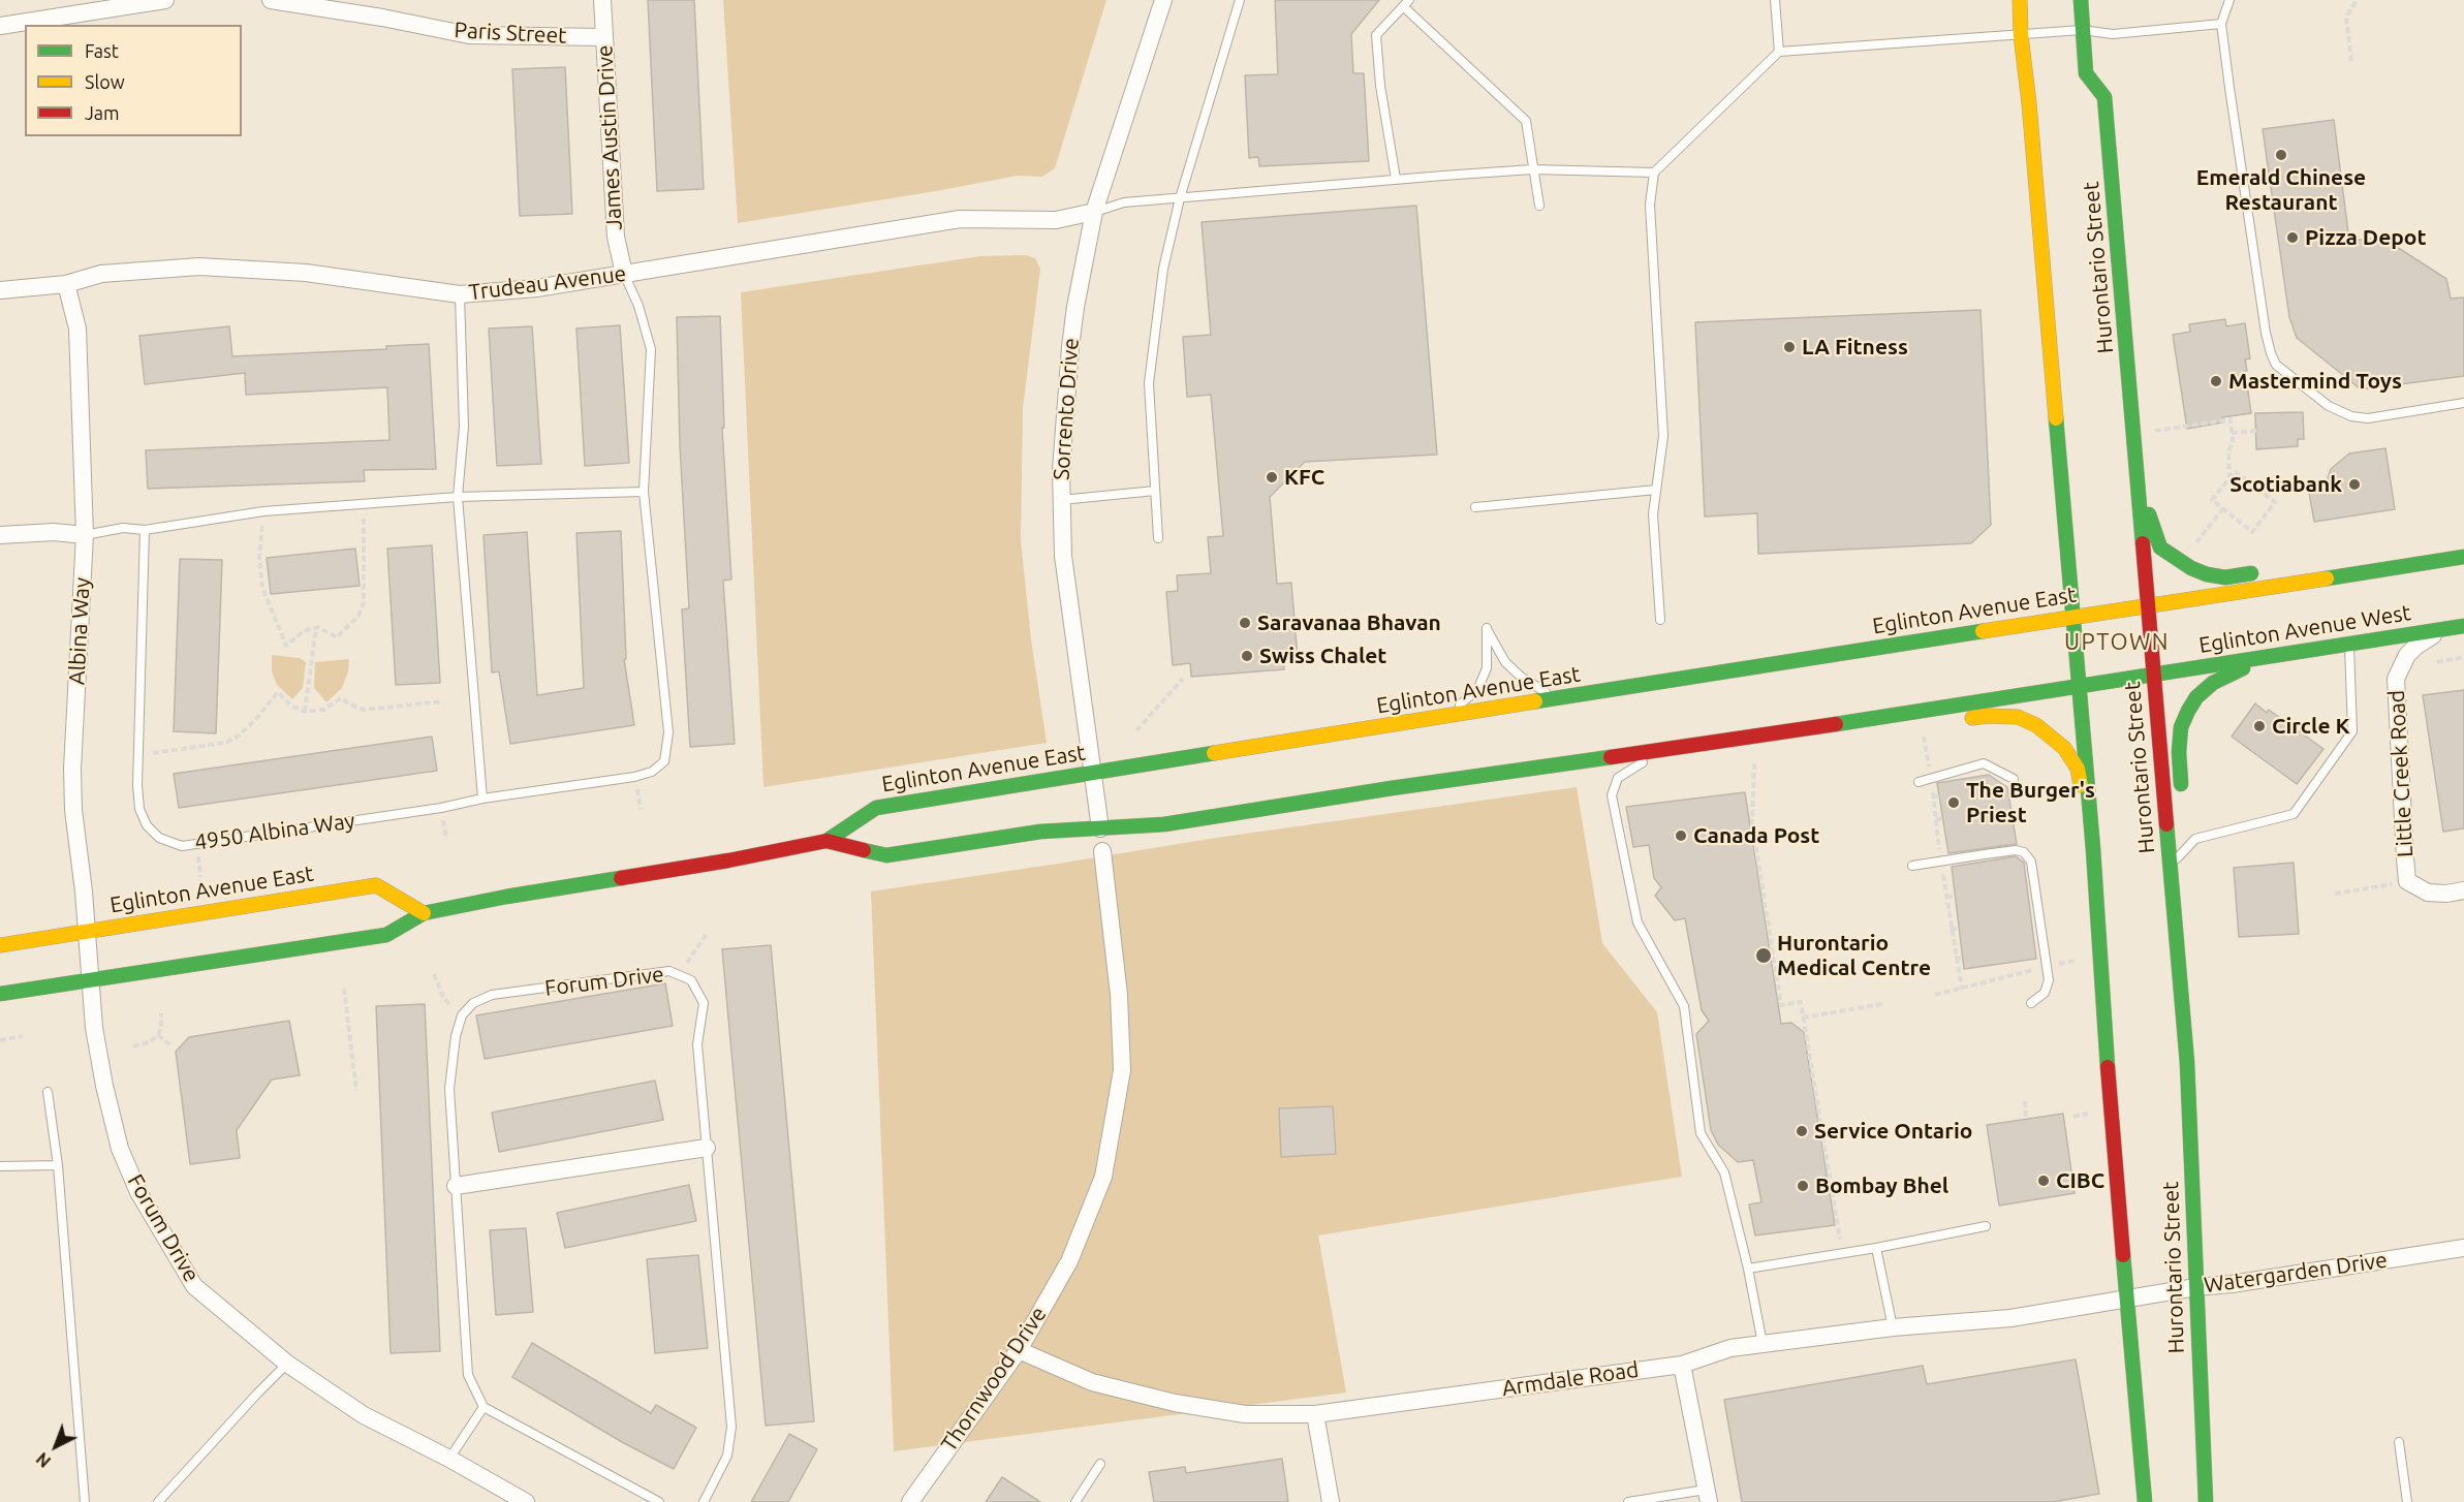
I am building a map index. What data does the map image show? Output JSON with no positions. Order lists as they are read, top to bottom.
{
  "streets": {
    "main road": ["Hurontario Street", "Eglinton Avenue East", "Eglinton Avenue West"],
    "street": [
      "Paris Street",
      "James Austin Drive",
      "Trudeau Avenue",
      "Sorrento Drive",
      "Albina Way",
      "Little Creek Road",
      "Forum Drive",
      "Watergarden Drive",
      "Thornwood Drive",
      "Armdale Road"
    ],
    "lane": ["4950 Albina Way"]
  },
  "crossings": [
    ["Paris Street", "James Austin Drive"],
    ["James Austin Drive", "Trudeau Avenue"],
    ["James Austin Drive", "4950 Albina Way"],
    ["Hurontario Street", "Eglinton Avenue East"],
    ["Hurontario Street", "Eglinton Avenue West"],
    ["Hurontario Street", "Watergarden Drive"],
    ["Hurontario Street", "Armdale Road"],
    ["Trudeau Avenue", "Sorrento Drive"],
    ["Trudeau Avenue", "Albina Way"],
    ["Trudeau Avenue", "4950 Albina Way"],
    ["Sorrento Drive", "Eglinton Avenue East"],
    ["Eglinton Avenue East", "Eglinton Avenue West"],
    ["Eglinton Avenue East", "Albina Way"],
    ["Eglinton Avenue East", "Forum Drive"],
    ["Eglinton Avenue West", "Little Creek Road"],
    ["Albina Way", "Forum Drive"],
    ["Watergarden Drive", "Armdale Road"],
    ["Thornwood Drive", "Armdale Road"]
  ],
  "districts": ["UPTOWN"],
  "places": [
    "Emerald Chinese Restaurant",
    "Pizza Depot",
    "LA Fitness",
    "Mastermind Toys",
    "KFC",
    "Scotiabank",
    "Saravanaa Bhavan",
    "Swiss Chalet",
    "Circle K",
    "The Burger's Priest",
    "Canada Post",
    "Hurontario Medical Centre",
    "Service Ontario",
    "CIBC",
    "Bombay Bhel"
  ],
  "legend": ["Fast", "Slow", "Jam"],
  "north": "bottom left"
}
